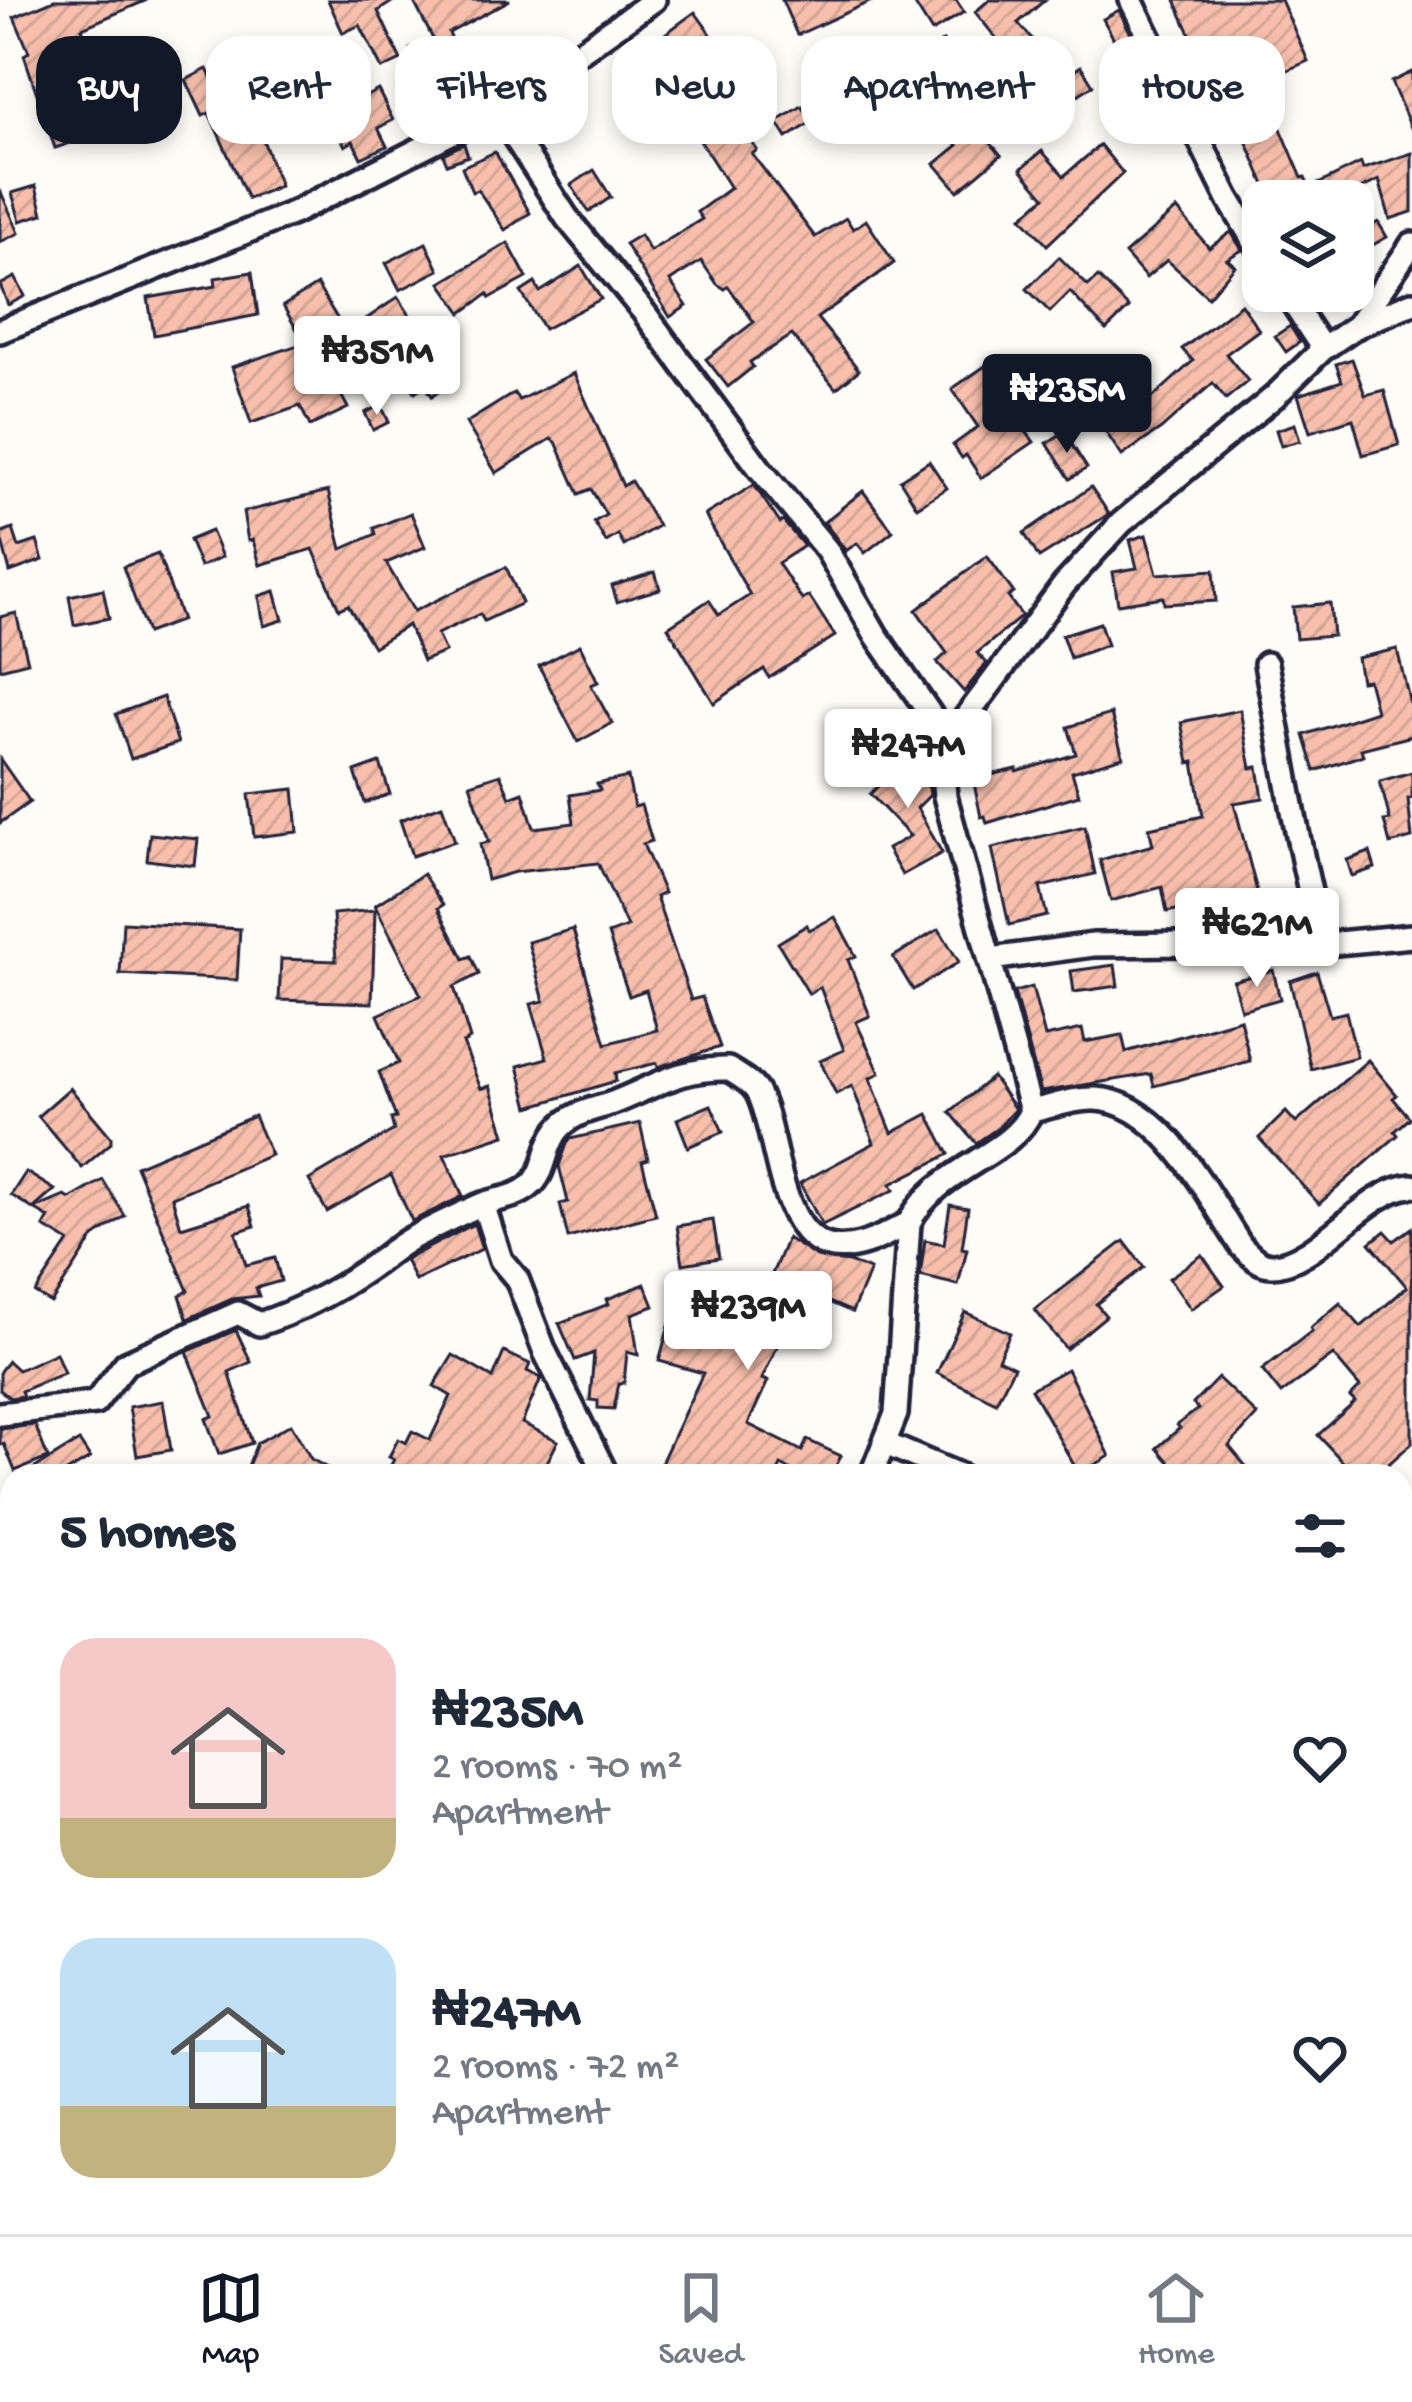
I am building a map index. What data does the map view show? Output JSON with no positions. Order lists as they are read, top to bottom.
{
  "page": {
    "chip": [
      "Buy",
      "Rent",
      "Filters",
      "New",
      "Apartment",
      "House"
    ],
    "price": [
      "₦351M",
      "₦235M",
      "₦247M",
      "₦621M",
      "₦239M"
    ],
    "heading": "5 homes",
    "list": [
      {
        "name": "₦235M",
        "note": "2 rooms · 70 m² · Apartment"
      },
      {
        "name": "₦247M",
        "note": "2 rooms · 72 m² · Apartment"
      }
    ],
    "tabs": ["Map", "Saved", "Home"]
  }
}
